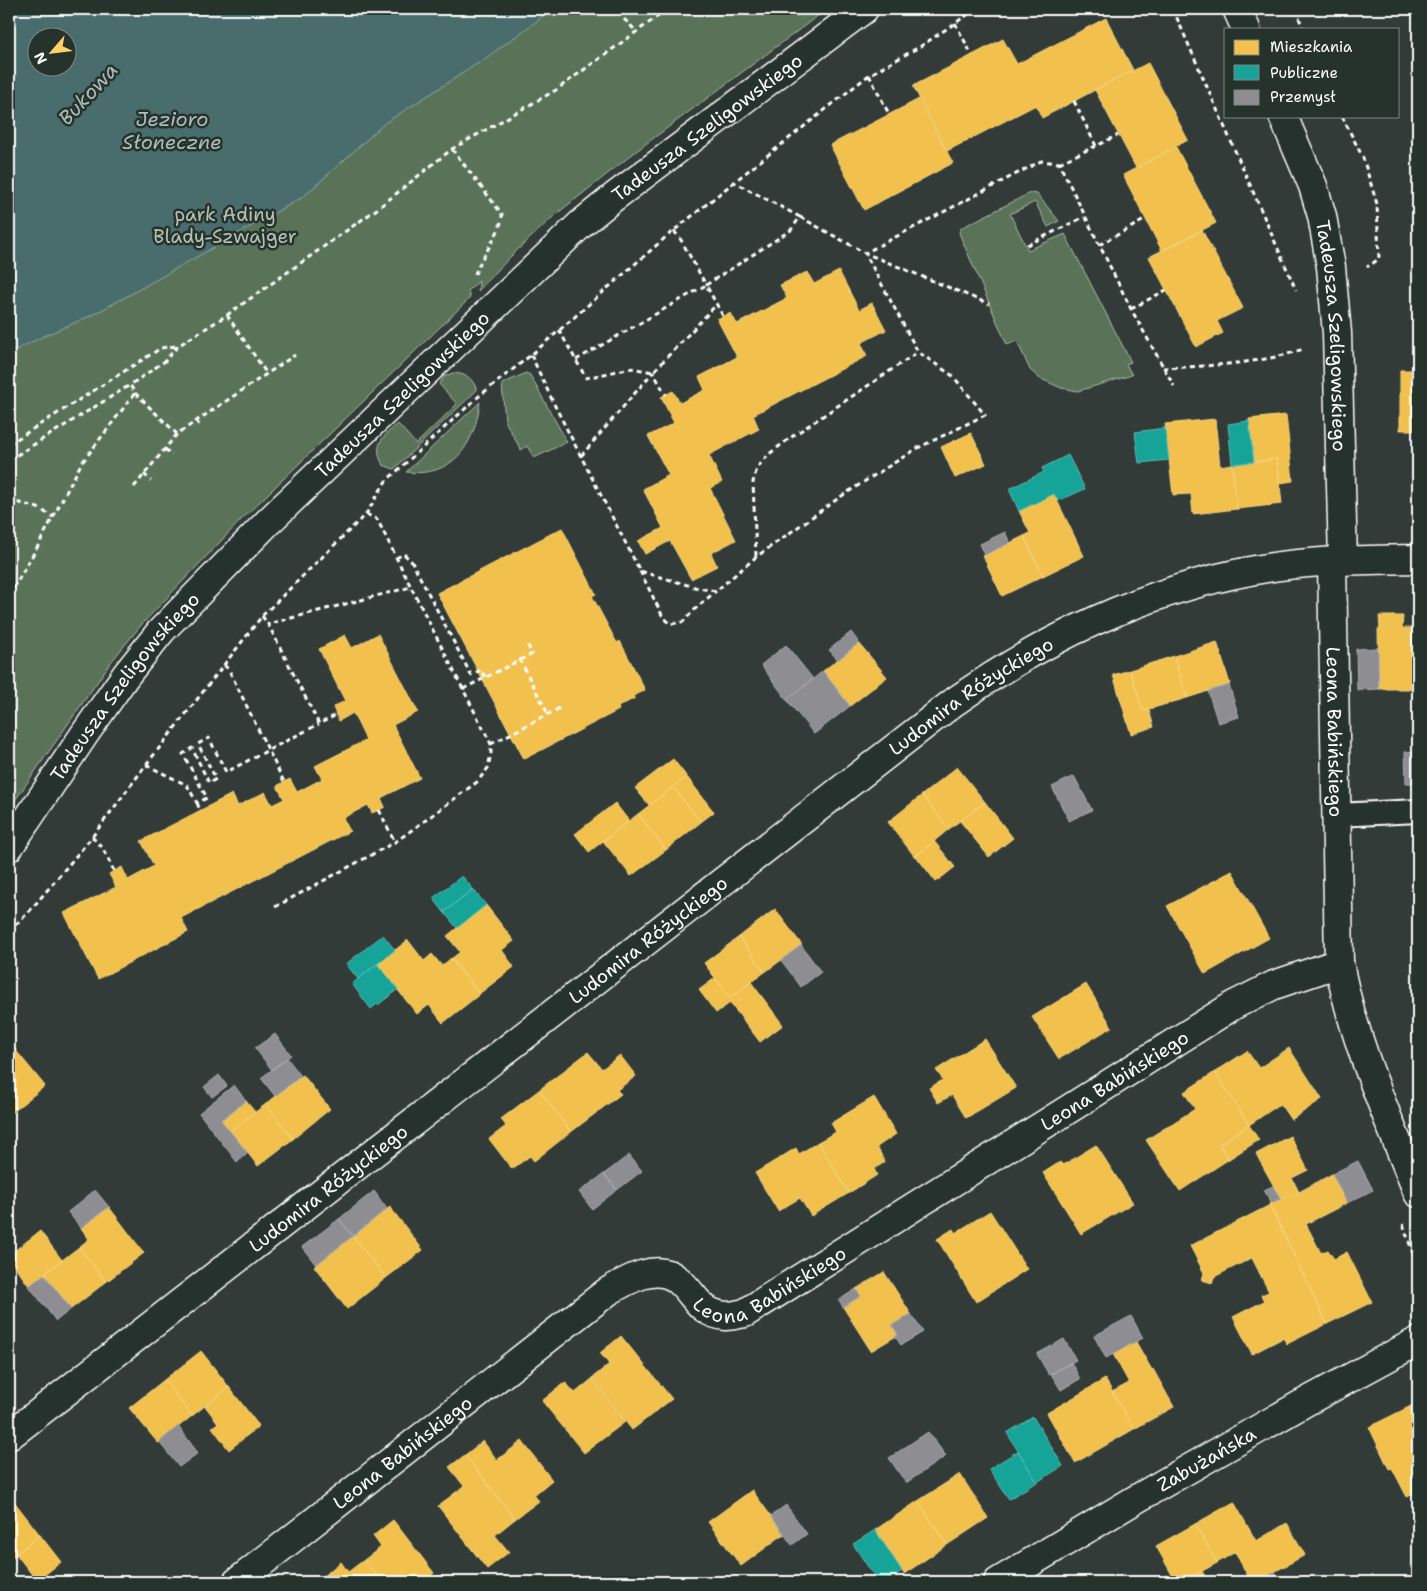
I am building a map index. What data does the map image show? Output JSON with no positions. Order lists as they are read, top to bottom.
{
  "streets": {
    "street": [
      "Tadeusza Szeligowskiego",
      "Ludomira Różyckiego",
      "Leona Babińskiego",
      "Zabużańska"
    ]
  },
  "crossings": [
    ["Tadeusza Szeligowskiego", "Ludomira Różyckiego"],
    ["Tadeusza Szeligowskiego", "Leona Babińskiego"],
    ["Ludomira Różyckiego", "Leona Babińskiego"]
  ],
  "water": ["Bukowa", "Jezioro Słoneczne"],
  "parks": ["park Adiny Blady-Szwajger"],
  "legend": ["Mieszkania", "Publiczne", "Przemysł"],
  "north": "bottom left"
}
